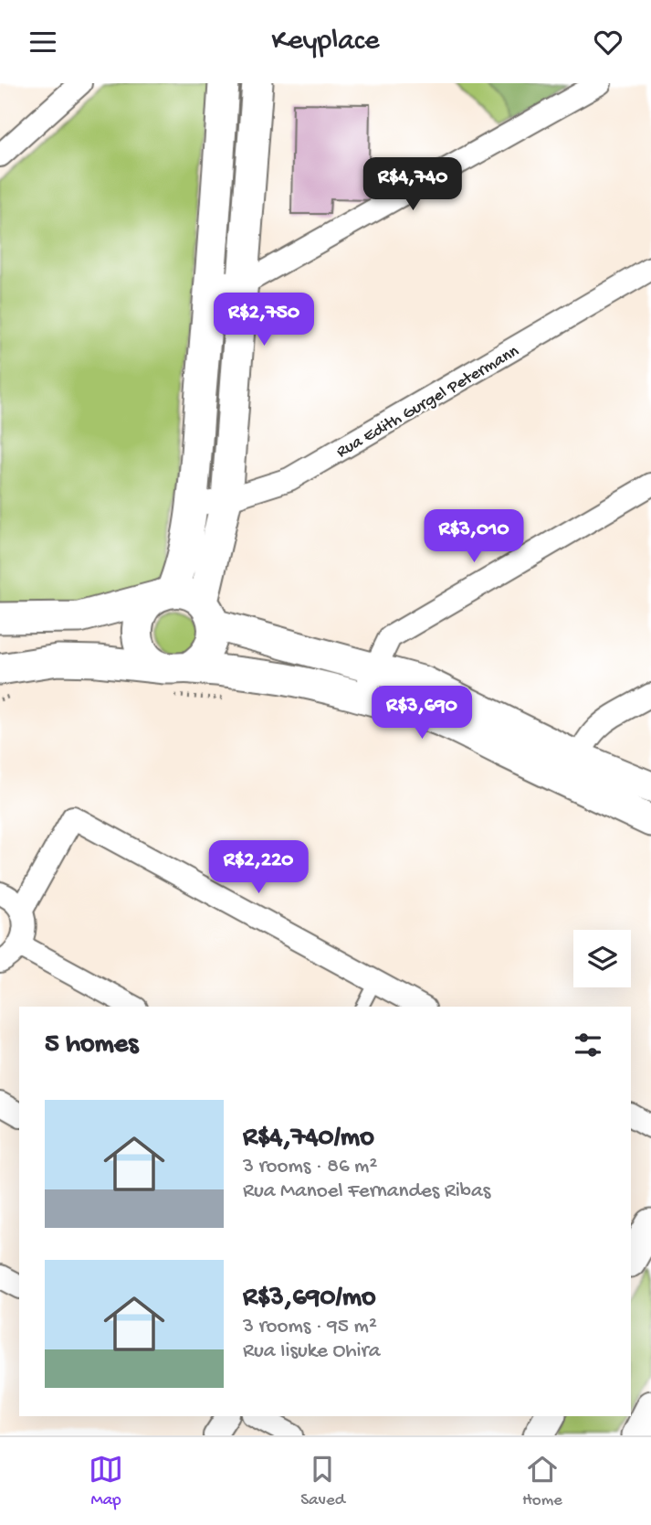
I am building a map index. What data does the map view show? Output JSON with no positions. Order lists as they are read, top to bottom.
{
  "streets": {
    "street": ["Rua Edith Gurgel Petermann"]
  },
  "page": {
    "header": "Keyplace",
    "price": [
      "R$4,740",
      "R$2,750",
      "R$3,010",
      "R$3,690",
      "R$2,220"
    ],
    "heading": "5 homes",
    "list": [
      {
        "name": "R$4,740/mo",
        "note": "3 rooms · 86 m² · Rua Manoel Fernandes Ribas"
      },
      {
        "name": "R$3,690/mo",
        "note": "3 rooms · 95 m² · Rua Iisuke Ohira"
      }
    ],
    "tabs": ["Map", "Saved", "Home"]
  }
}
